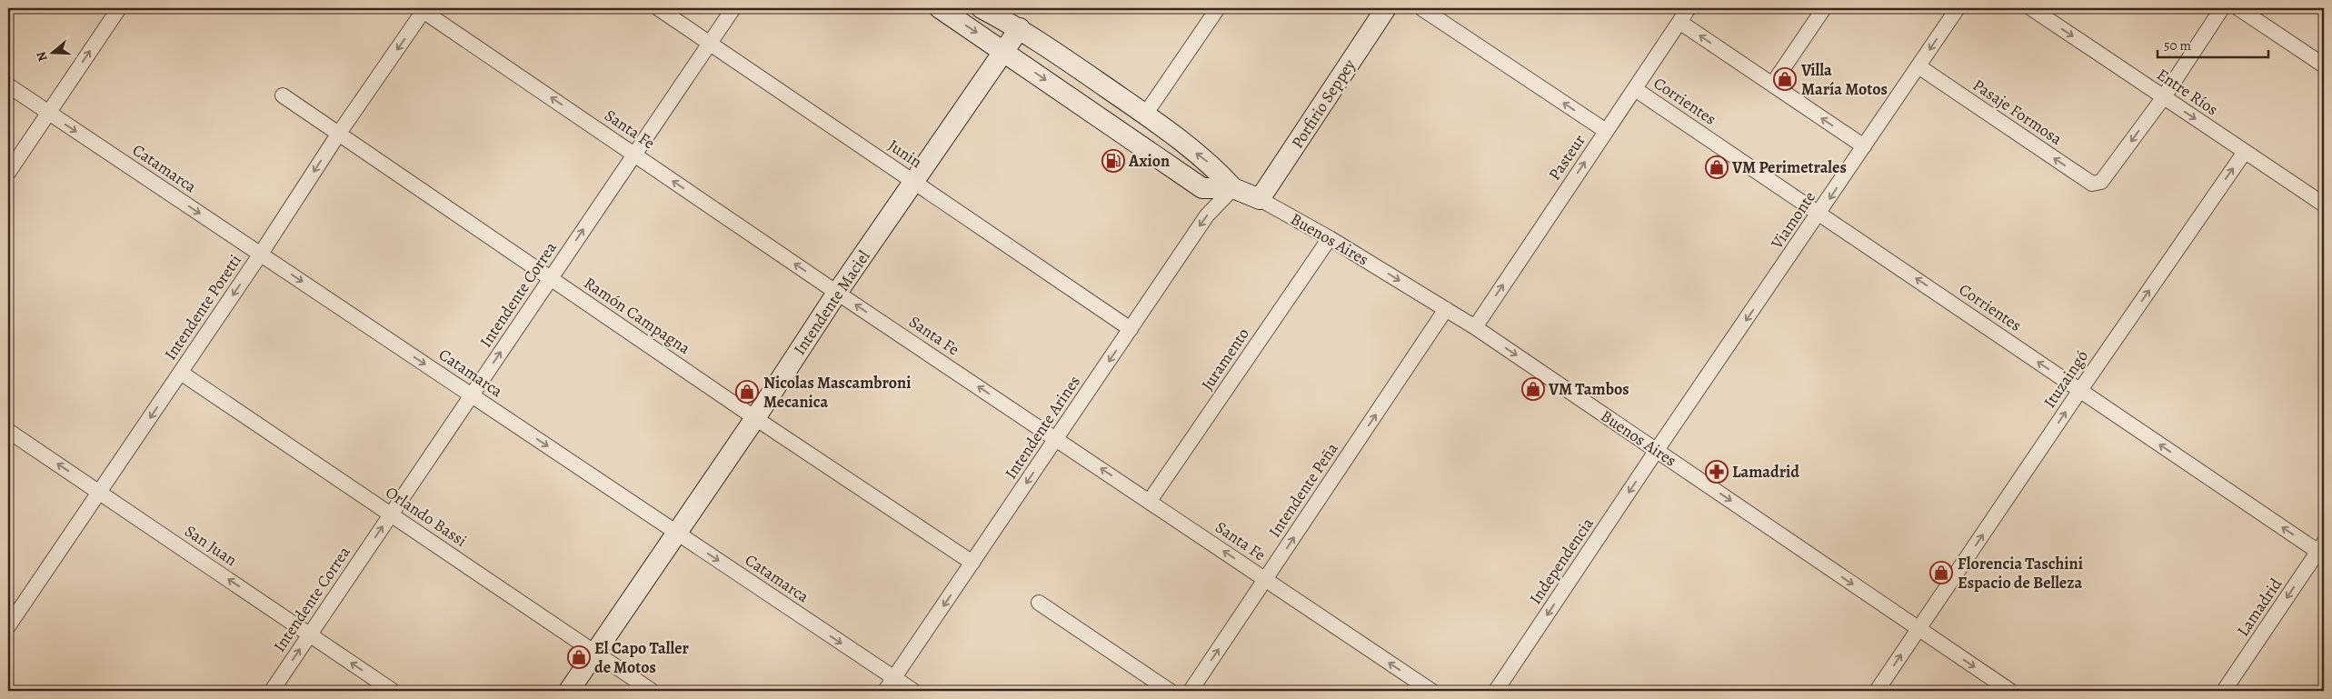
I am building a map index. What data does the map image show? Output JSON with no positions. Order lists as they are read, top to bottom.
{
  "streets": {
    "main road": ["Porfirio Seppey", "Buenos Aires", "Intendente Maciel"],
    "street": [
      "Entre Ríos",
      "Corrientes",
      "Pasaje Formosa",
      "Santa Fe",
      "Junin",
      "Pasteur",
      "Catamarca",
      "Viamonte",
      "Intendente Correa",
      "Intendente Poretti",
      "Ramón Campagna",
      "Juramento",
      "Ituzaingó",
      "Intendente Arines",
      "Intendente Peña",
      "Orlando Bassi",
      "San Juan",
      "Independencia",
      "Lamadrid"
    ]
  },
  "crossings": [
    ["Entre Ríos", "Pasaje Formosa"],
    ["Entre Ríos", "Ituzaingó"],
    ["Corrientes", "Pasteur"],
    ["Corrientes", "Viamonte"],
    ["Corrientes", "Ituzaingó"],
    ["Corrientes", "Lamadrid"],
    ["Porfirio Seppey", "Buenos Aires"],
    ["Pasaje Formosa", "Viamonte"],
    ["Santa Fe", "Intendente Correa"],
    ["Santa Fe", "Intendente Maciel"],
    ["Santa Fe", "Intendente Poretti"],
    ["Santa Fe", "Juramento"],
    ["Santa Fe", "Intendente Arines"],
    ["Santa Fe", "Intendente Peña"],
    ["Junin", "Intendente Correa"],
    ["Junin", "Intendente Maciel"],
    ["Junin", "Intendente Arines"],
    ["Pasteur", "Buenos Aires"],
    ["Catamarca", "Intendente Correa"],
    ["Catamarca", "Intendente Maciel"],
    ["Catamarca", "Intendente Poretti"],
    ["Catamarca", "Intendente Arines"],
    ["Viamonte", "Buenos Aires"],
    ["Viamonte", "Independencia"],
    ["Buenos Aires", "Intendente Maciel"],
    ["Buenos Aires", "Juramento"],
    ["Buenos Aires", "Ituzaingó"],
    ["Buenos Aires", "Intendente Arines"],
    ["Buenos Aires", "Intendente Peña"],
    ["Buenos Aires", "Independencia"],
    ["Intendente Correa", "Ramón Campagna"],
    ["Intendente Correa", "Orlando Bassi"],
    ["Intendente Correa", "San Juan"],
    ["Intendente Maciel", "Ramón Campagna"],
    ["Intendente Maciel", "Orlando Bassi"],
    ["Intendente Poretti", "Ramón Campagna"],
    ["Intendente Poretti", "Orlando Bassi"],
    ["Intendente Poretti", "San Juan"],
    ["Ramón Campagna", "Intendente Arines"]
  ],
  "one_way": [
    "Corrientes",
    "Santa Fe",
    "Pasteur",
    "Catamarca",
    "Viamonte",
    "Buenos Aires",
    "Intendente Correa",
    "Intendente Poretti",
    "Ituzaingó",
    "Intendente Arines",
    "Intendente Peña",
    "San Juan",
    "Independencia",
    "Lamadrid"
  ],
  "places": {
    "shop": [
      "Villa María Motos",
      "VM Perimetrales",
      "VM Tambos",
      "Nicolas Mascambroni Mecanica",
      "Florencia Taschini Espacio de Belleza",
      "El Capo Taller de Motos"
    ],
    "fuel station": ["Axion"],
    "pharmacy": ["Lamadrid"]
  },
  "scale_bar": "50 m",
  "north": "left"
}
